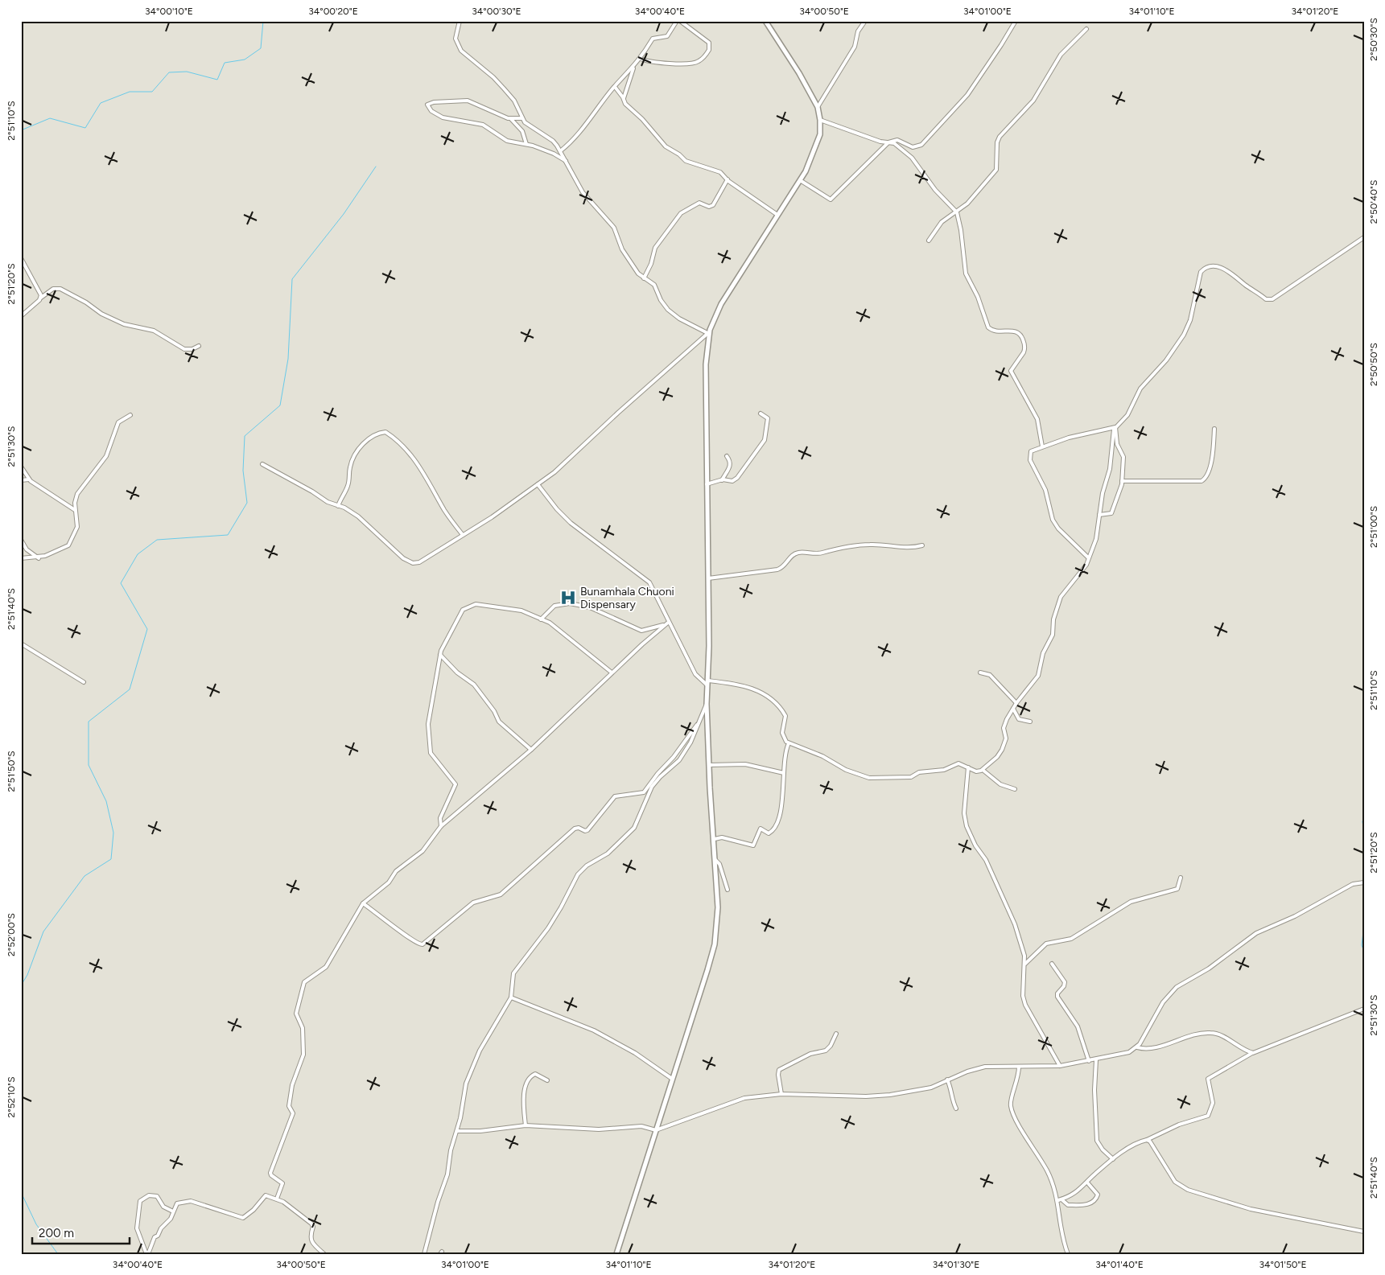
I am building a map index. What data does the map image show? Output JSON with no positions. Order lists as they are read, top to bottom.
{
  "places": {
    "hospital": ["Bunamhala Chuoni Dispensary"]
  },
  "scale_bar": "200 m",
  "coordinates": [
    "34°00'10\"E",
    "34°00'20\"E",
    "34°00'30\"E",
    "34°00'40\"E",
    "34°00'50\"E",
    "34°01'00\"E",
    "34°01'10\"E",
    "34°01'20\"E",
    "2°50'30\"S",
    "2°51'10\"S",
    "2°50'40\"S",
    "2°51'20\"S",
    "2°50'50\"S",
    "2°51'30\"S",
    "2°51'00\"S",
    "2°51'40\"S",
    "2°51'50\"S",
    "2°52'00\"S",
    "2°52'10\"S",
    "34°01'30\"E",
    "34°01'40\"E",
    "34°01'50\"E"
  ]
}
